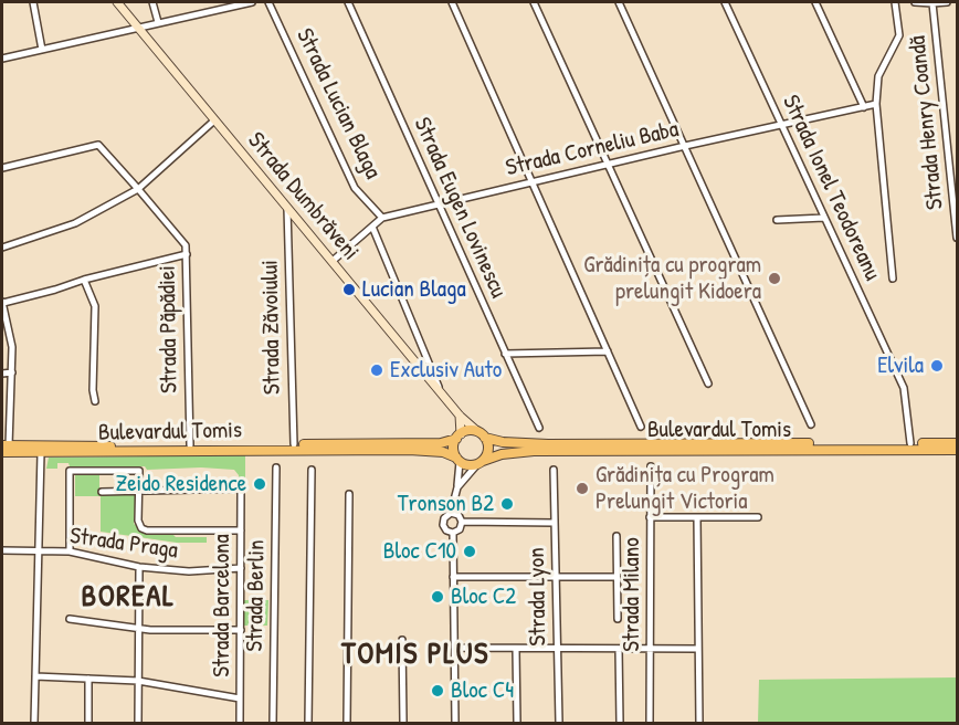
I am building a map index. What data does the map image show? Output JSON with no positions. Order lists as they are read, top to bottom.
{
  "streets": {
    "main road": ["Bulevardul Tomis"],
    "street": [
      "Strada Lucian Blaga",
      "Strada Henry Coandă",
      "Strada Corneliu Baba",
      "Strada Ionel Teodoreanu",
      "Strada Dumbrăveni",
      "Strada Eugen Lovinescu",
      "Strada Zăvoiului",
      "Strada Păpădiei",
      "Strada Praga",
      "Strada Milano",
      "Strada Berlin",
      "Strada Lyon",
      "Strada Barcelona"
    ]
  },
  "crossings": [
    ["Strada Lucian Blaga", "Strada Corneliu Baba"],
    ["Strada Corneliu Baba", "Strada Ionel Teodoreanu"],
    ["Strada Corneliu Baba", "Strada Dumbrăveni"],
    ["Strada Corneliu Baba", "Strada Eugen Lovinescu"],
    ["Strada Ionel Teodoreanu", "Bulevardul Tomis"],
    ["Strada Dumbrăveni", "Strada Zăvoiului"],
    ["Strada Dumbrăveni", "Bulevardul Tomis"],
    ["Strada Zăvoiului", "Bulevardul Tomis"],
    ["Strada Păpădiei", "Bulevardul Tomis"],
    ["Strada Praga", "Strada Barcelona"]
  ],
  "districts": ["BOREAL", "TOMIS PLUS"],
  "places": [
    "Grădinița cu program prelungit Kidoera",
    "Lucian Blaga",
    "Elvila",
    "Exclusiv Auto",
    "Zeido Residence",
    "Grădinița cu Program Prelungit Victoria",
    "Tronson B2",
    "Bloc C10",
    "Bloc C2",
    "Bloc C4"
  ]
}
